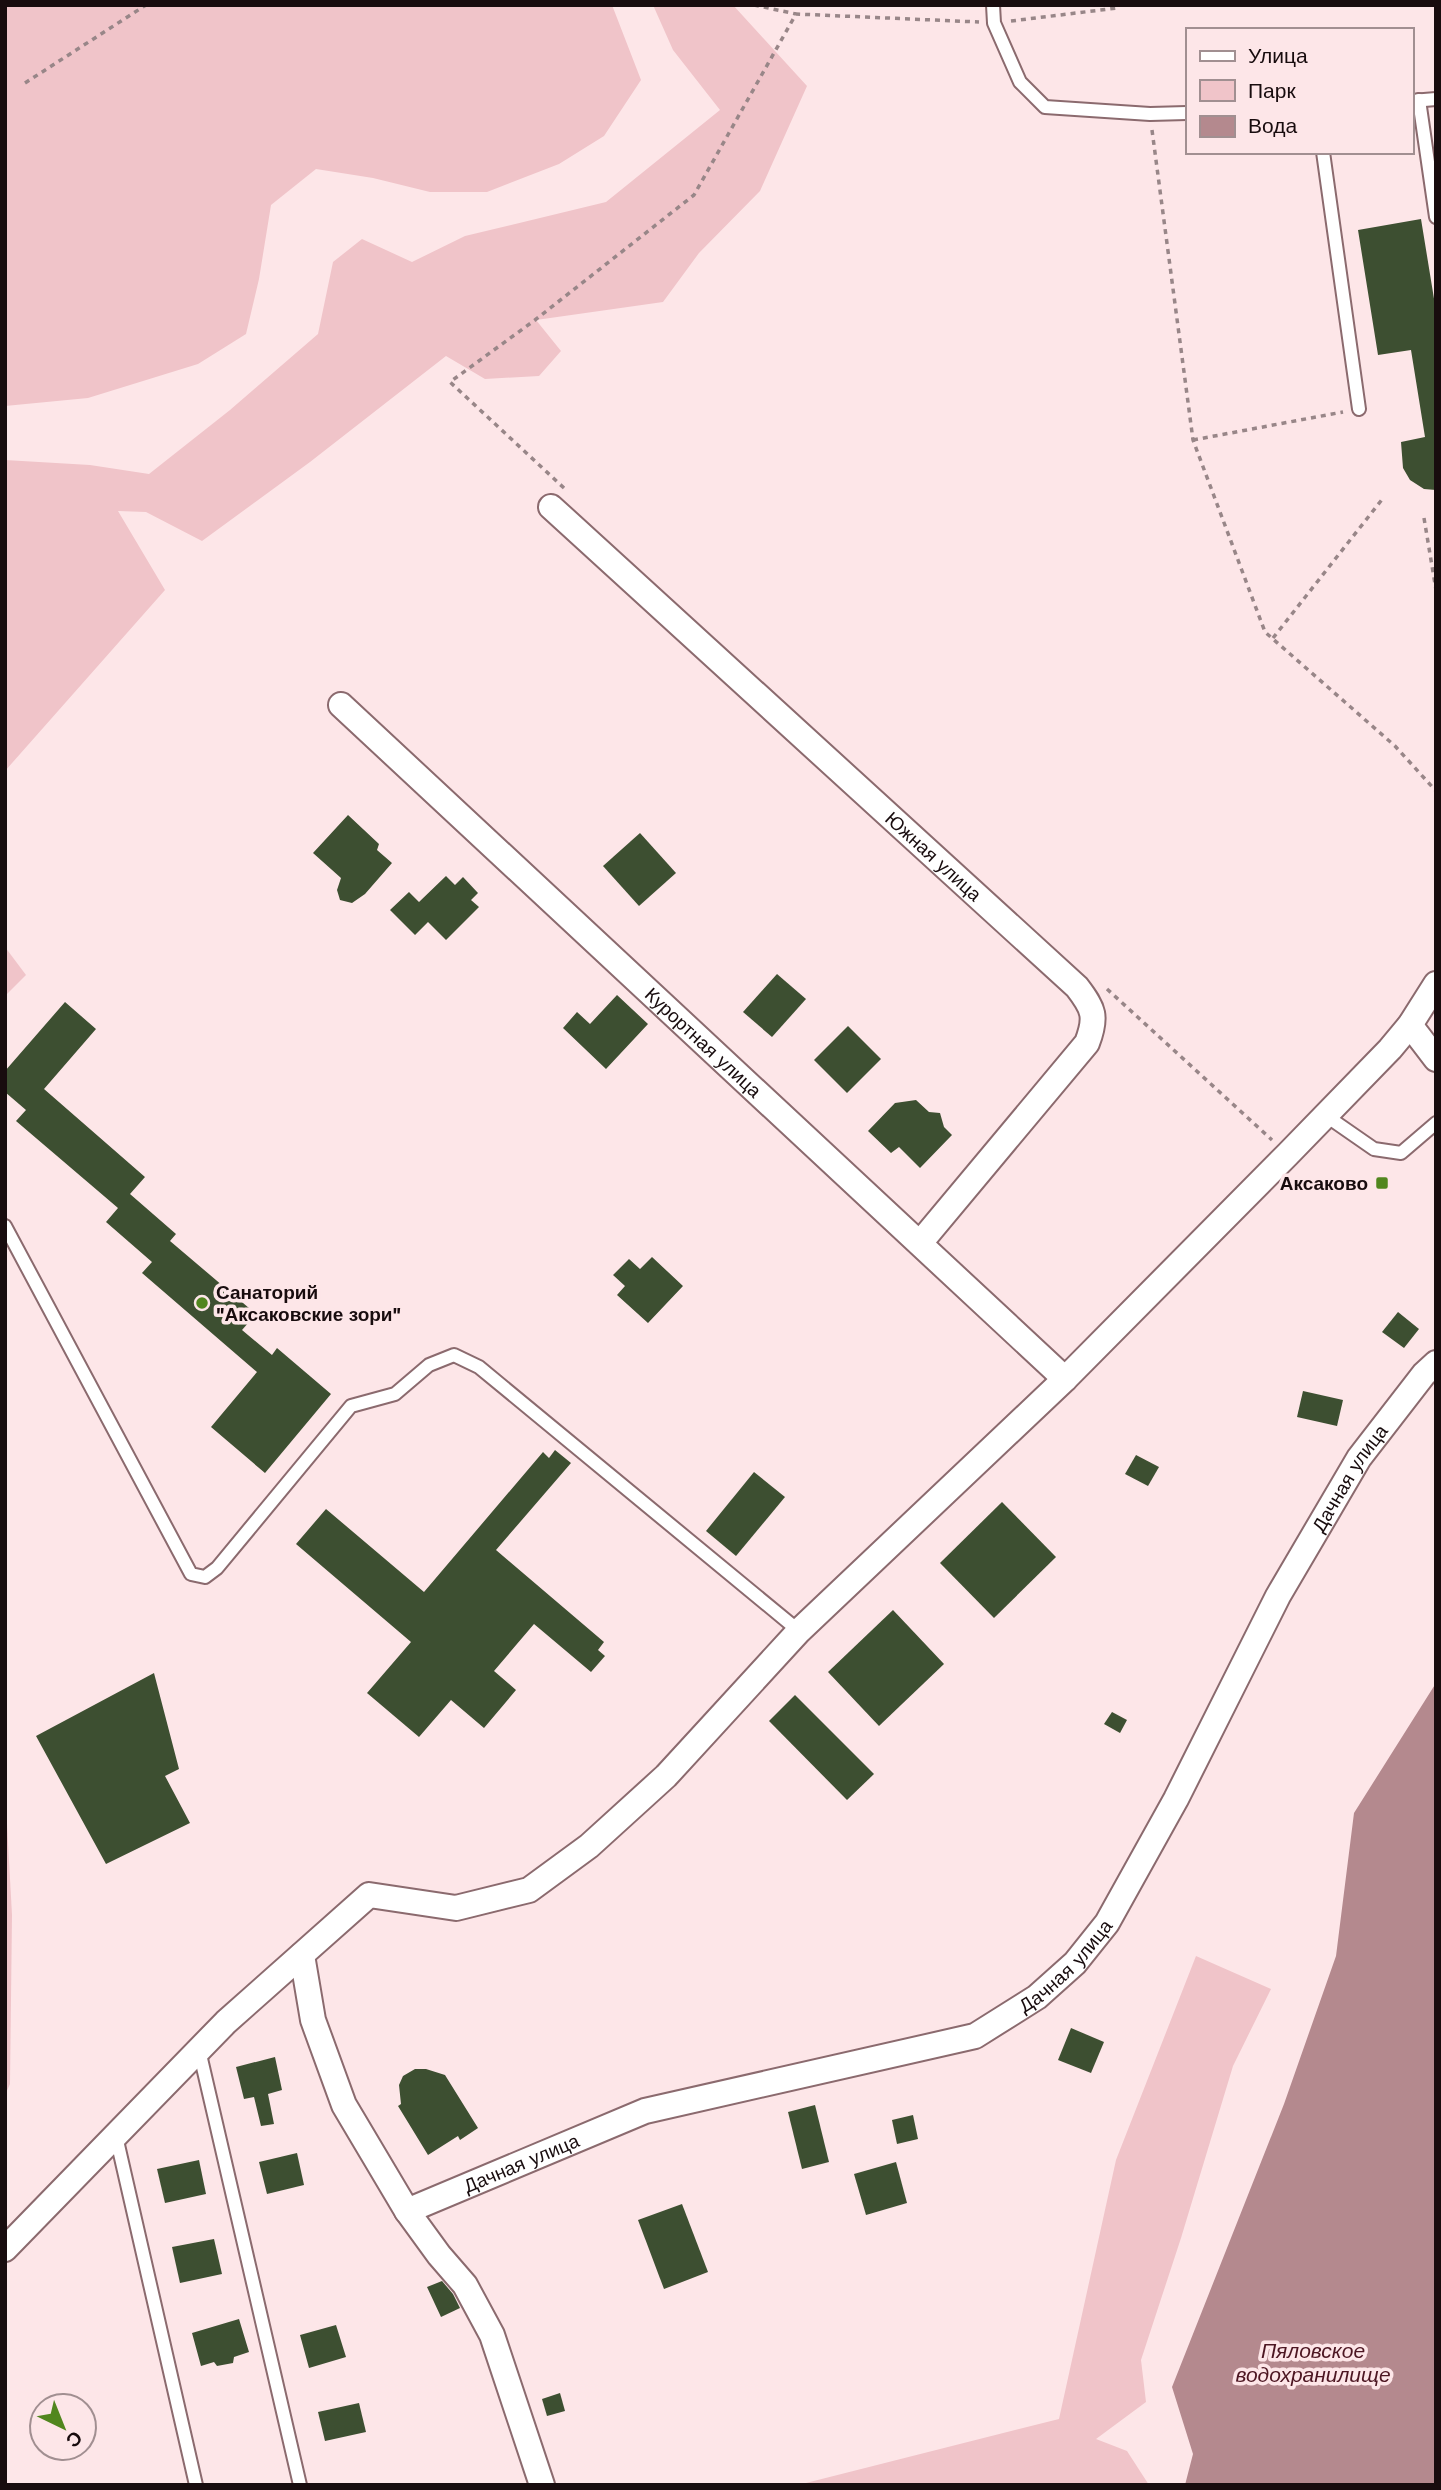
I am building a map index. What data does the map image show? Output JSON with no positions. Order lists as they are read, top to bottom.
{
  "streets": {
    "street": ["Южная улица", "Курортная улица", "Дачная улица"]
  },
  "crossings": [
    ["Южная улица", "Курортная улица"]
  ],
  "water": ["Пяловское водохранилище"],
  "places": {
    "transit": ["Аксаково"],
    "other": ["Санаторий \"Аксаковские зори\""]
  },
  "legend": ["Улица", "Парк", "Вода"],
  "north": "bottom right"
}
